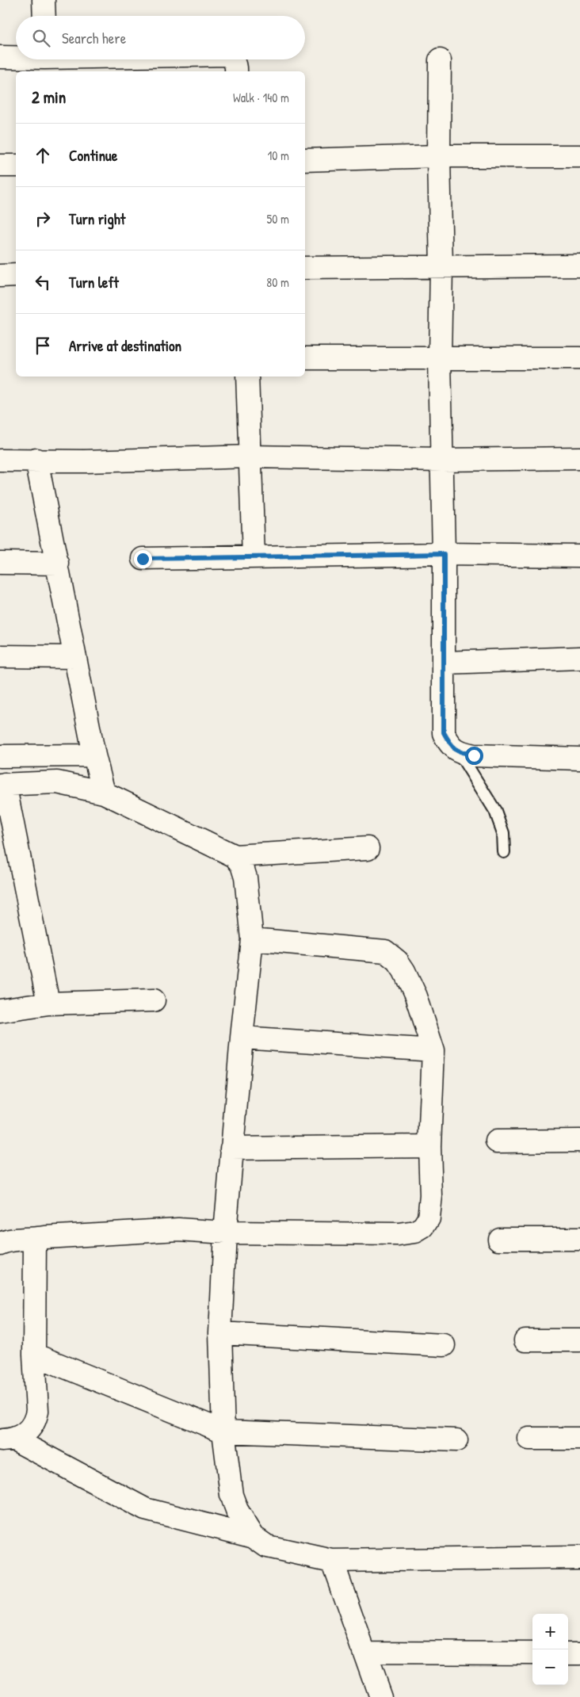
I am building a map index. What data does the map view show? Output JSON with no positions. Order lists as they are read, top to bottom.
{
  "page": {
    "search": "Search here",
    "heading": ["2 min", "Walk · 140 m"],
    "list": [
      ["Continue", "10 m"],
      ["Turn right", "50 m"],
      ["Turn left", "80 m"],
      "Arrive at destination"
    ],
    "map_buttons": ["+", "−"]
  }
}
